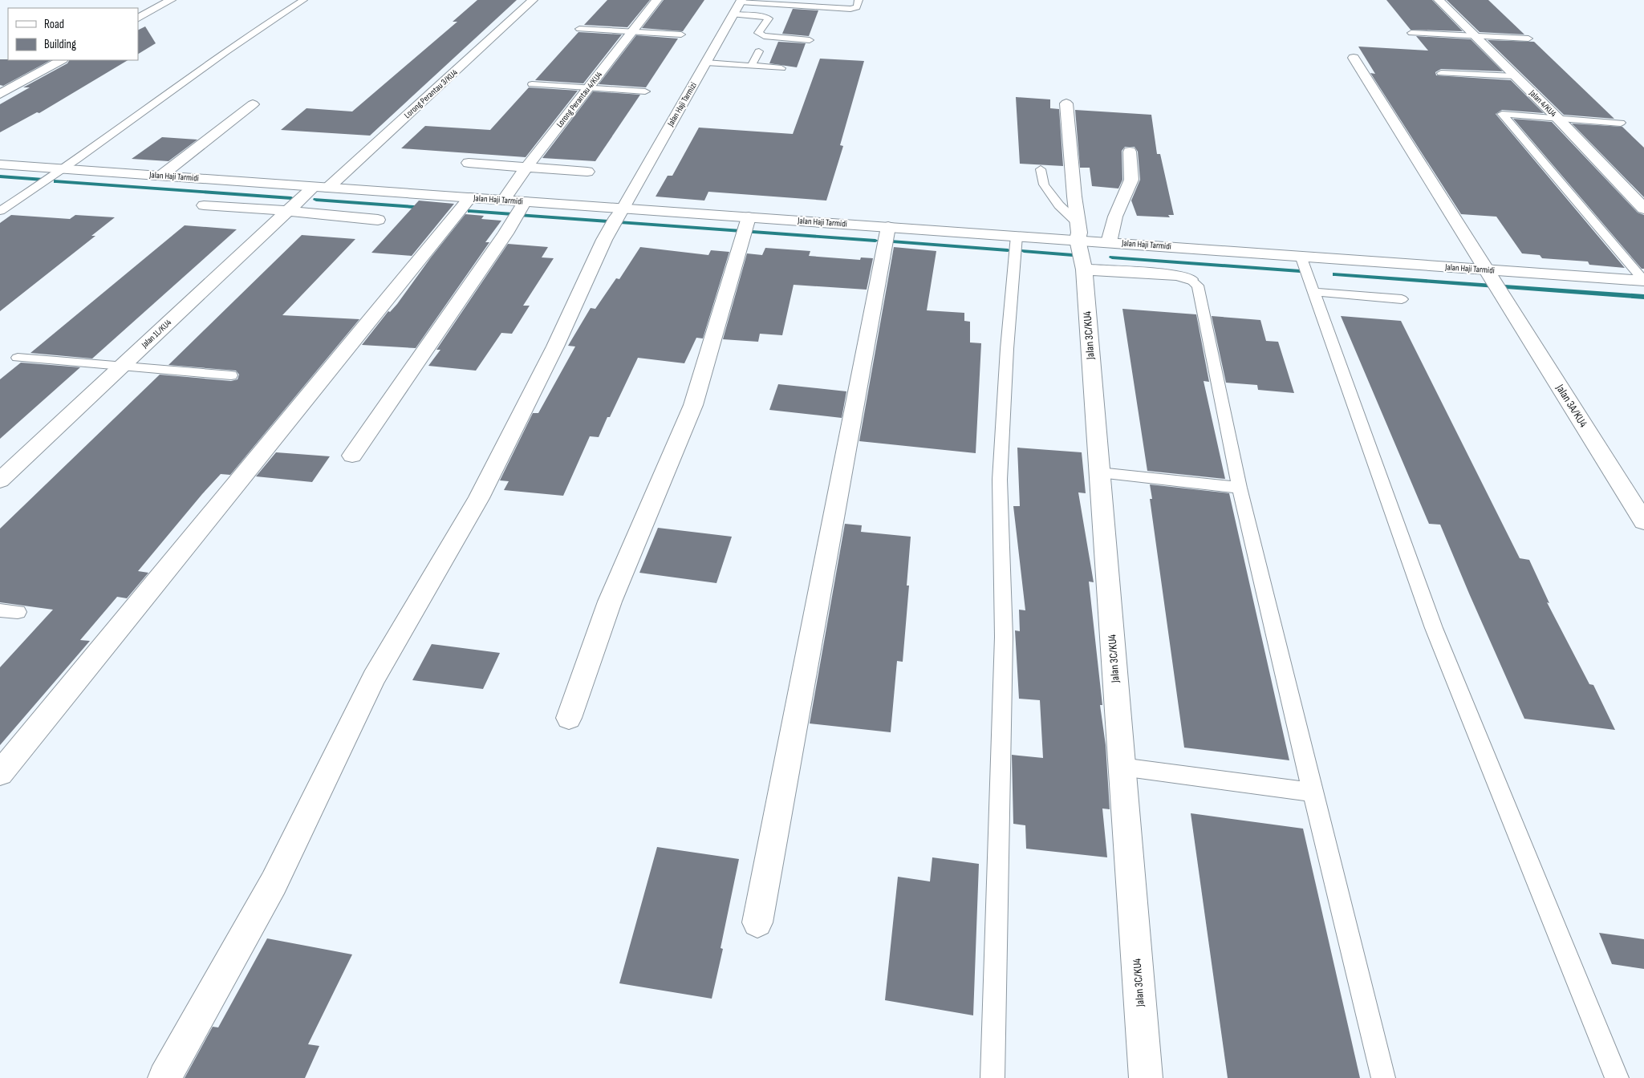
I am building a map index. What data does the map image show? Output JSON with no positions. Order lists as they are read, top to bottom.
{
  "streets": {
    "street": [
      "Lorong Perantau 3/KU4",
      "Lorong Perantau 4/KU4",
      "Jalan 4/KU4",
      "Jalan Haji Tarmizi",
      "Jalan Haji Tarmidi",
      "Jalan 1L/KU4",
      "Jalan 3C/KU4",
      "Jalan 3A/KU4"
    ]
  },
  "crossings": [
    ["Lorong Perantau 3/KU4", "Jalan Haji Tarmidi"],
    ["Lorong Perantau 3/KU4", "Jalan 1L/KU4"],
    ["Lorong Perantau 4/KU4", "Jalan Haji Tarmidi"],
    ["Jalan Haji Tarmizi", "Jalan Haji Tarmidi"],
    ["Jalan Haji Tarmidi", "Jalan 1L/KU4"],
    ["Jalan Haji Tarmidi", "Jalan 3C/KU4"],
    ["Jalan Haji Tarmidi", "Jalan 3A/KU4"]
  ],
  "legend": ["Road", "Building"]
}
